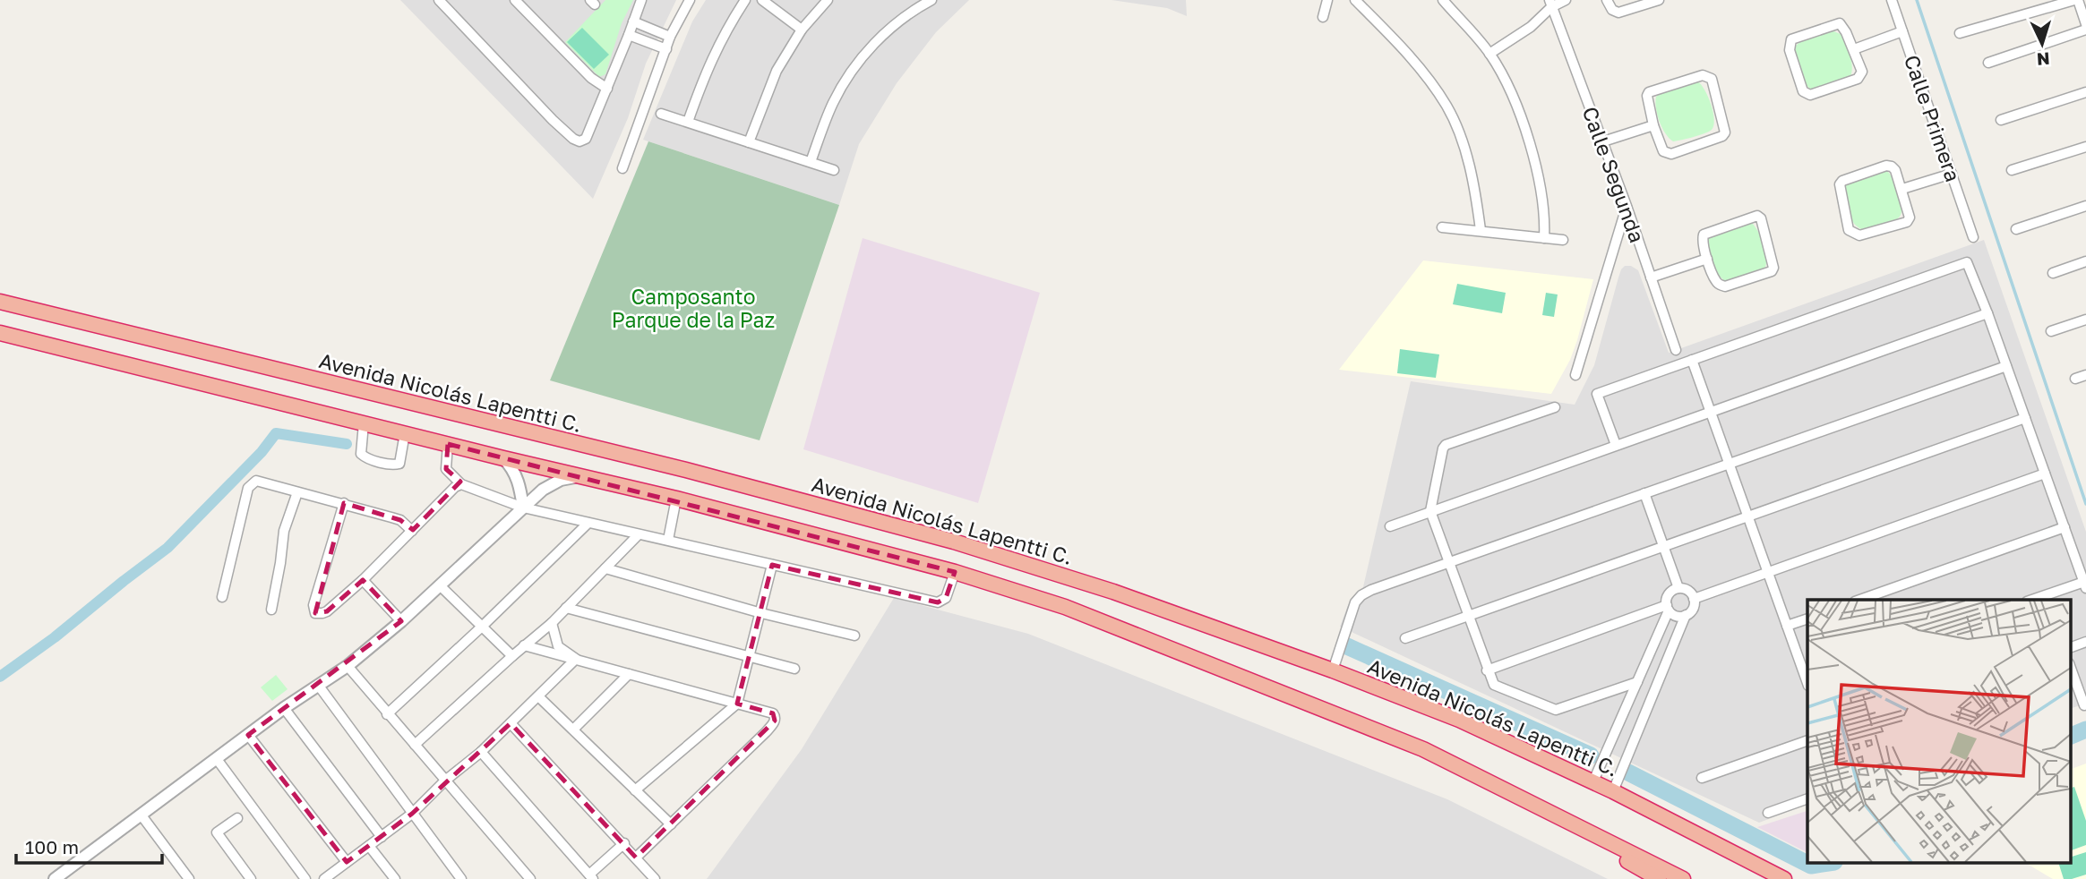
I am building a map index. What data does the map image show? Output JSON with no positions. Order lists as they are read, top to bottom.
{
  "streets": {
    "highway": ["Avenida Nicolás Lapentti C."],
    "street": ["Calle Primera", "Calle Segunda"]
  },
  "parks": ["Camposanto Parque de la Paz"],
  "scale_bar": "100 m",
  "north": "bottom"
}
